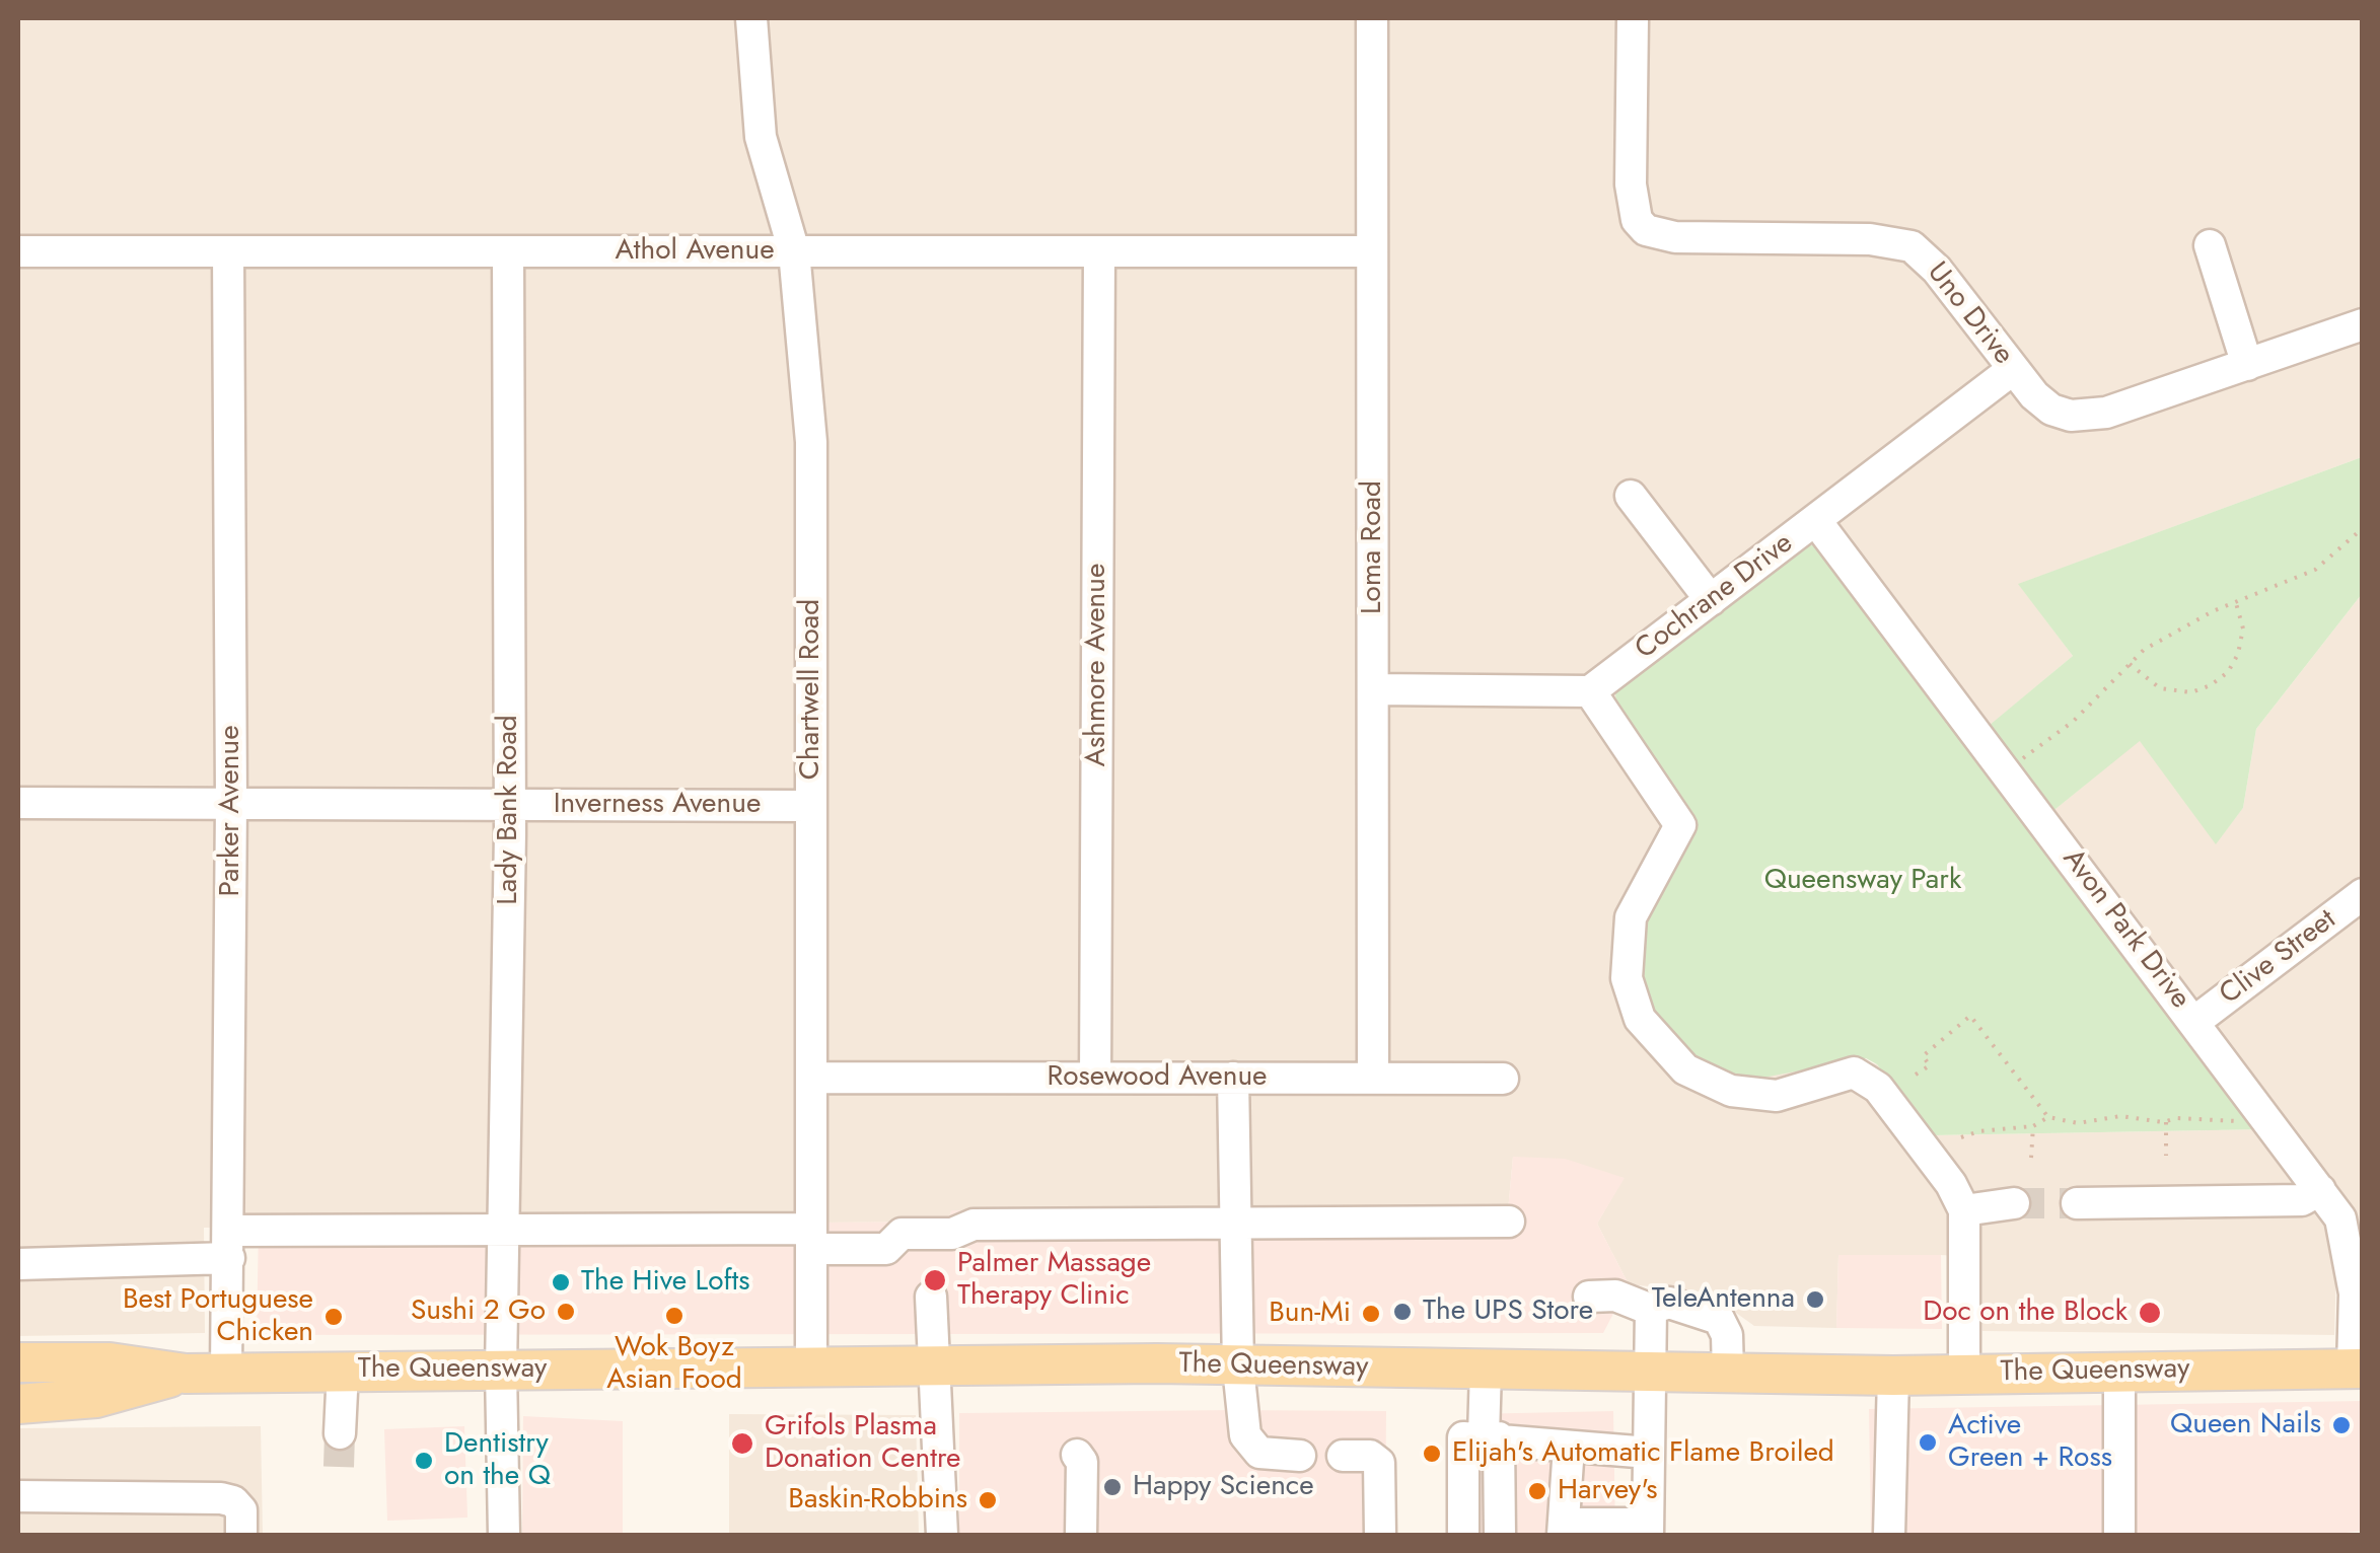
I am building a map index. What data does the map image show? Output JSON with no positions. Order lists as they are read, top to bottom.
{
  "streets": {
    "main road": ["The Queensway"],
    "street": [
      "Athol Avenue",
      "Uno Drive",
      "Loma Road",
      "Cochrane Drive",
      "Ashmore Avenue",
      "Chartwell Road",
      "Inverness Avenue",
      "Lady Bank Road",
      "Parker Avenue",
      "Avon Park Drive",
      "Clive Street",
      "Rosewood Avenue"
    ]
  },
  "crossings": [
    ["Athol Avenue", "Loma Road"],
    ["Athol Avenue", "Ashmore Avenue"],
    ["Athol Avenue", "Chartwell Road"],
    ["Athol Avenue", "Lady Bank Road"],
    ["Athol Avenue", "Parker Avenue"],
    ["Uno Drive", "Cochrane Drive"],
    ["Loma Road", "Rosewood Avenue"],
    ["Cochrane Drive", "Avon Park Drive"],
    ["Ashmore Avenue", "Rosewood Avenue"],
    ["Chartwell Road", "Inverness Avenue"],
    ["Chartwell Road", "Rosewood Avenue"],
    ["Chartwell Road", "The Queensway"],
    ["Inverness Avenue", "Lady Bank Road"],
    ["Inverness Avenue", "Parker Avenue"],
    ["Lady Bank Road", "The Queensway"],
    ["Parker Avenue", "The Queensway"],
    ["Avon Park Drive", "Clive Street"],
    ["Avon Park Drive", "The Queensway"]
  ],
  "parks": ["Queensway Park"],
  "places": [
    "Palmer Massage Therapy Clinic",
    "The Hive Lofts",
    "TeleAntenna",
    "Sushi 2 Go",
    "The UPS Store",
    "Doc on the Block",
    "Bun-Mi",
    "Wok Boyz Asian Food",
    "Best Portuguese Chicken",
    "Queen Nails",
    "Active Green + Ross",
    "Grifols Plasma Donation Centre",
    "Elijah's Automatic Flame Broiled",
    "Dentistry on the Q",
    "Happy Science",
    "Harvey's",
    "Baskin-Robbins"
  ]
}
